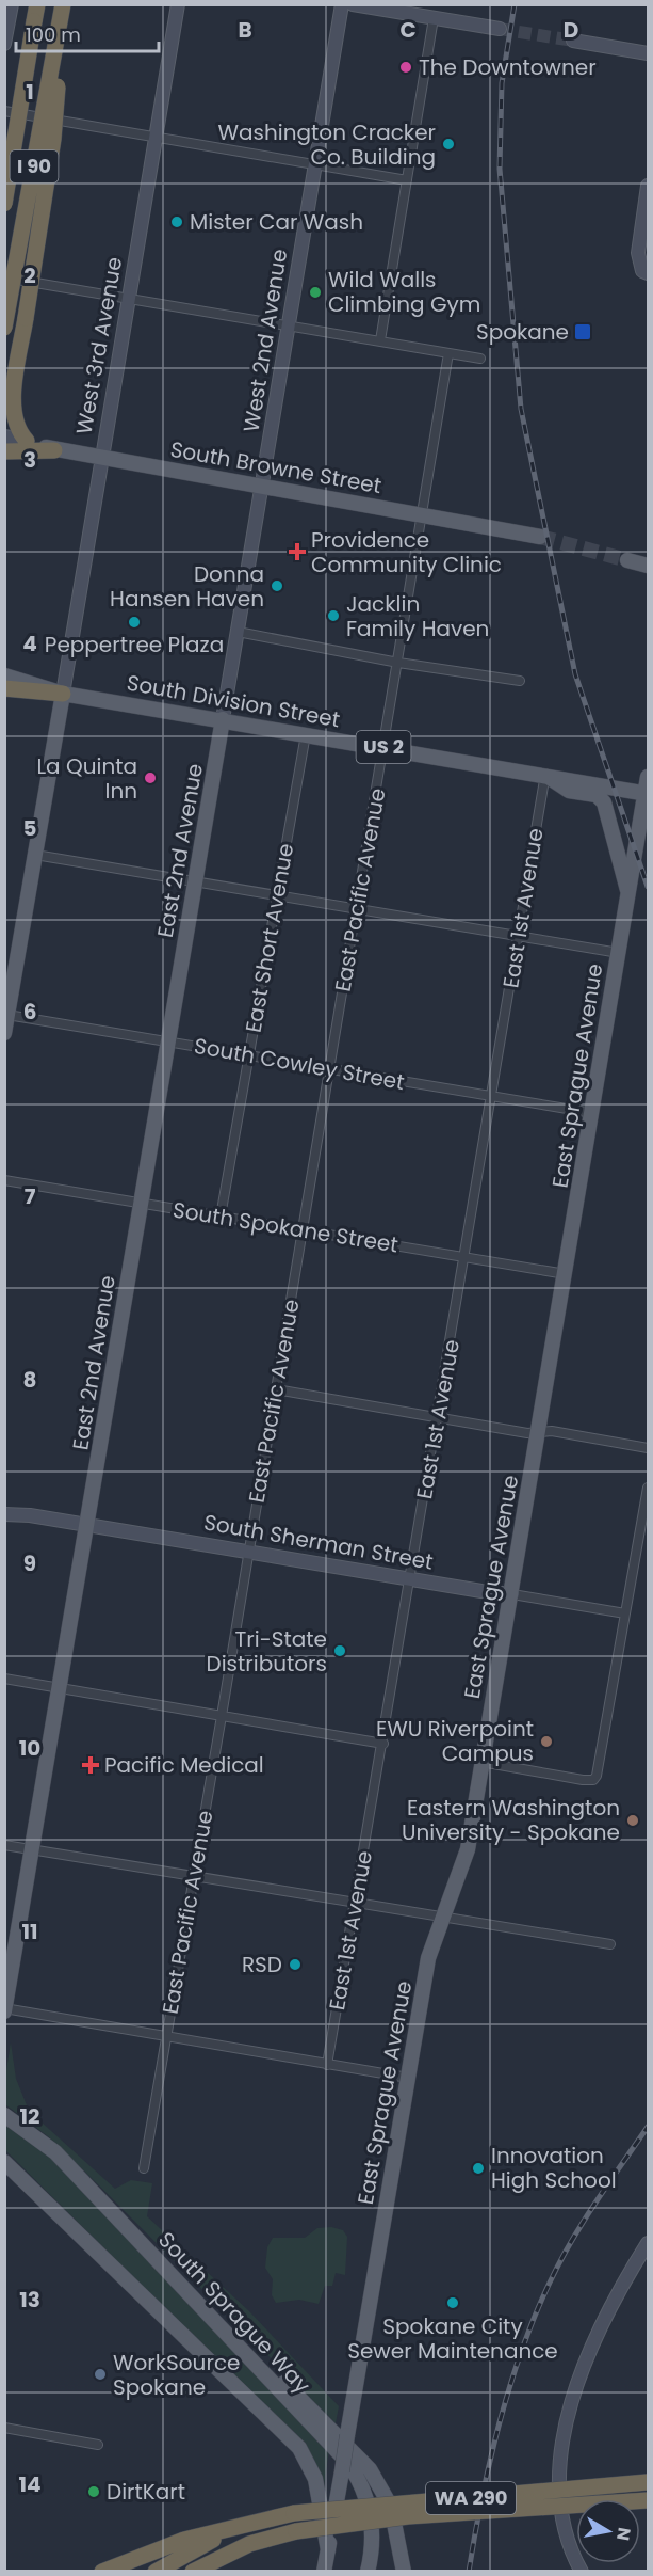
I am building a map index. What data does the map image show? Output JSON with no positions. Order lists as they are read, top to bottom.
{
  "streets": {
    "highway": ["I 90", "WA 290"],
    "main road": [
      "West 2nd Avenue",
      "West 3rd Avenue",
      "South Browne Street",
      "South Division Street",
      "US 2",
      "East 2nd Avenue",
      "East Sprague Avenue",
      "South Sherman Street",
      "South Sprague Way"
    ],
    "street": [
      "East Pacific Avenue",
      "East 1st Avenue",
      "East Short Avenue",
      "South Cowley Street",
      "South Spokane Street"
    ]
  },
  "crossings": [
    ["West 2nd Avenue", "South Browne Street"],
    ["West 2nd Avenue", "South Division Street"],
    ["West 2nd Avenue", "East 2nd Avenue"],
    ["West 3rd Avenue", "South Browne Street"],
    ["West 3rd Avenue", "South Division Street"],
    ["South Browne Street", "East Pacific Avenue"],
    ["South Division Street", "East 2nd Avenue"],
    ["South Division Street", "East Pacific Avenue"],
    ["South Division Street", "East 1st Avenue"],
    ["South Division Street", "East Short Avenue"],
    ["South Division Street", "East Sprague Avenue"],
    ["East 2nd Avenue", "South Cowley Street"],
    ["East 2nd Avenue", "South Spokane Street"],
    ["East 2nd Avenue", "South Sherman Street"],
    ["East Pacific Avenue", "South Cowley Street"],
    ["East Pacific Avenue", "South Spokane Street"],
    ["East Pacific Avenue", "South Sherman Street"],
    ["East 1st Avenue", "South Cowley Street"],
    ["East 1st Avenue", "South Spokane Street"],
    ["East 1st Avenue", "South Sherman Street"],
    ["East Short Avenue", "South Cowley Street"],
    ["East Short Avenue", "South Spokane Street"],
    ["South Cowley Street", "East Sprague Avenue"],
    ["East Sprague Avenue", "South Spokane Street"],
    ["East Sprague Avenue", "South Sherman Street"]
  ],
  "places": {
    "other": [
      "The Downtowner",
      "Washington Cracker Co. Building",
      "Mister Car Wash",
      "Wild Walls Climbing Gym",
      "Donna Hansen Haven",
      "Jacklin Family Haven",
      "Peppertree Plaza",
      "La Quinta Inn",
      "Tri-State Distributors",
      "EWU Riverpoint Campus",
      "Eastern Washington University - Spokane",
      "RSD",
      "Innovation High School",
      "Spokane City Sewer Maintenance",
      "WorkSource Spokane",
      "DirtKart"
    ],
    "transit": ["Spokane"],
    "health": ["Providence Community Clinic", "Pacific Medical"]
  },
  "scale_bar": "100 m",
  "north": "right",
  "grid": {
    "columns": ["B", "C", "D"],
    "rows": [
      "1",
      "2",
      "3",
      "4",
      "5",
      "6",
      "7",
      "8",
      "9",
      "10",
      "11",
      "12",
      "13",
      "14"
    ]
  }
}
